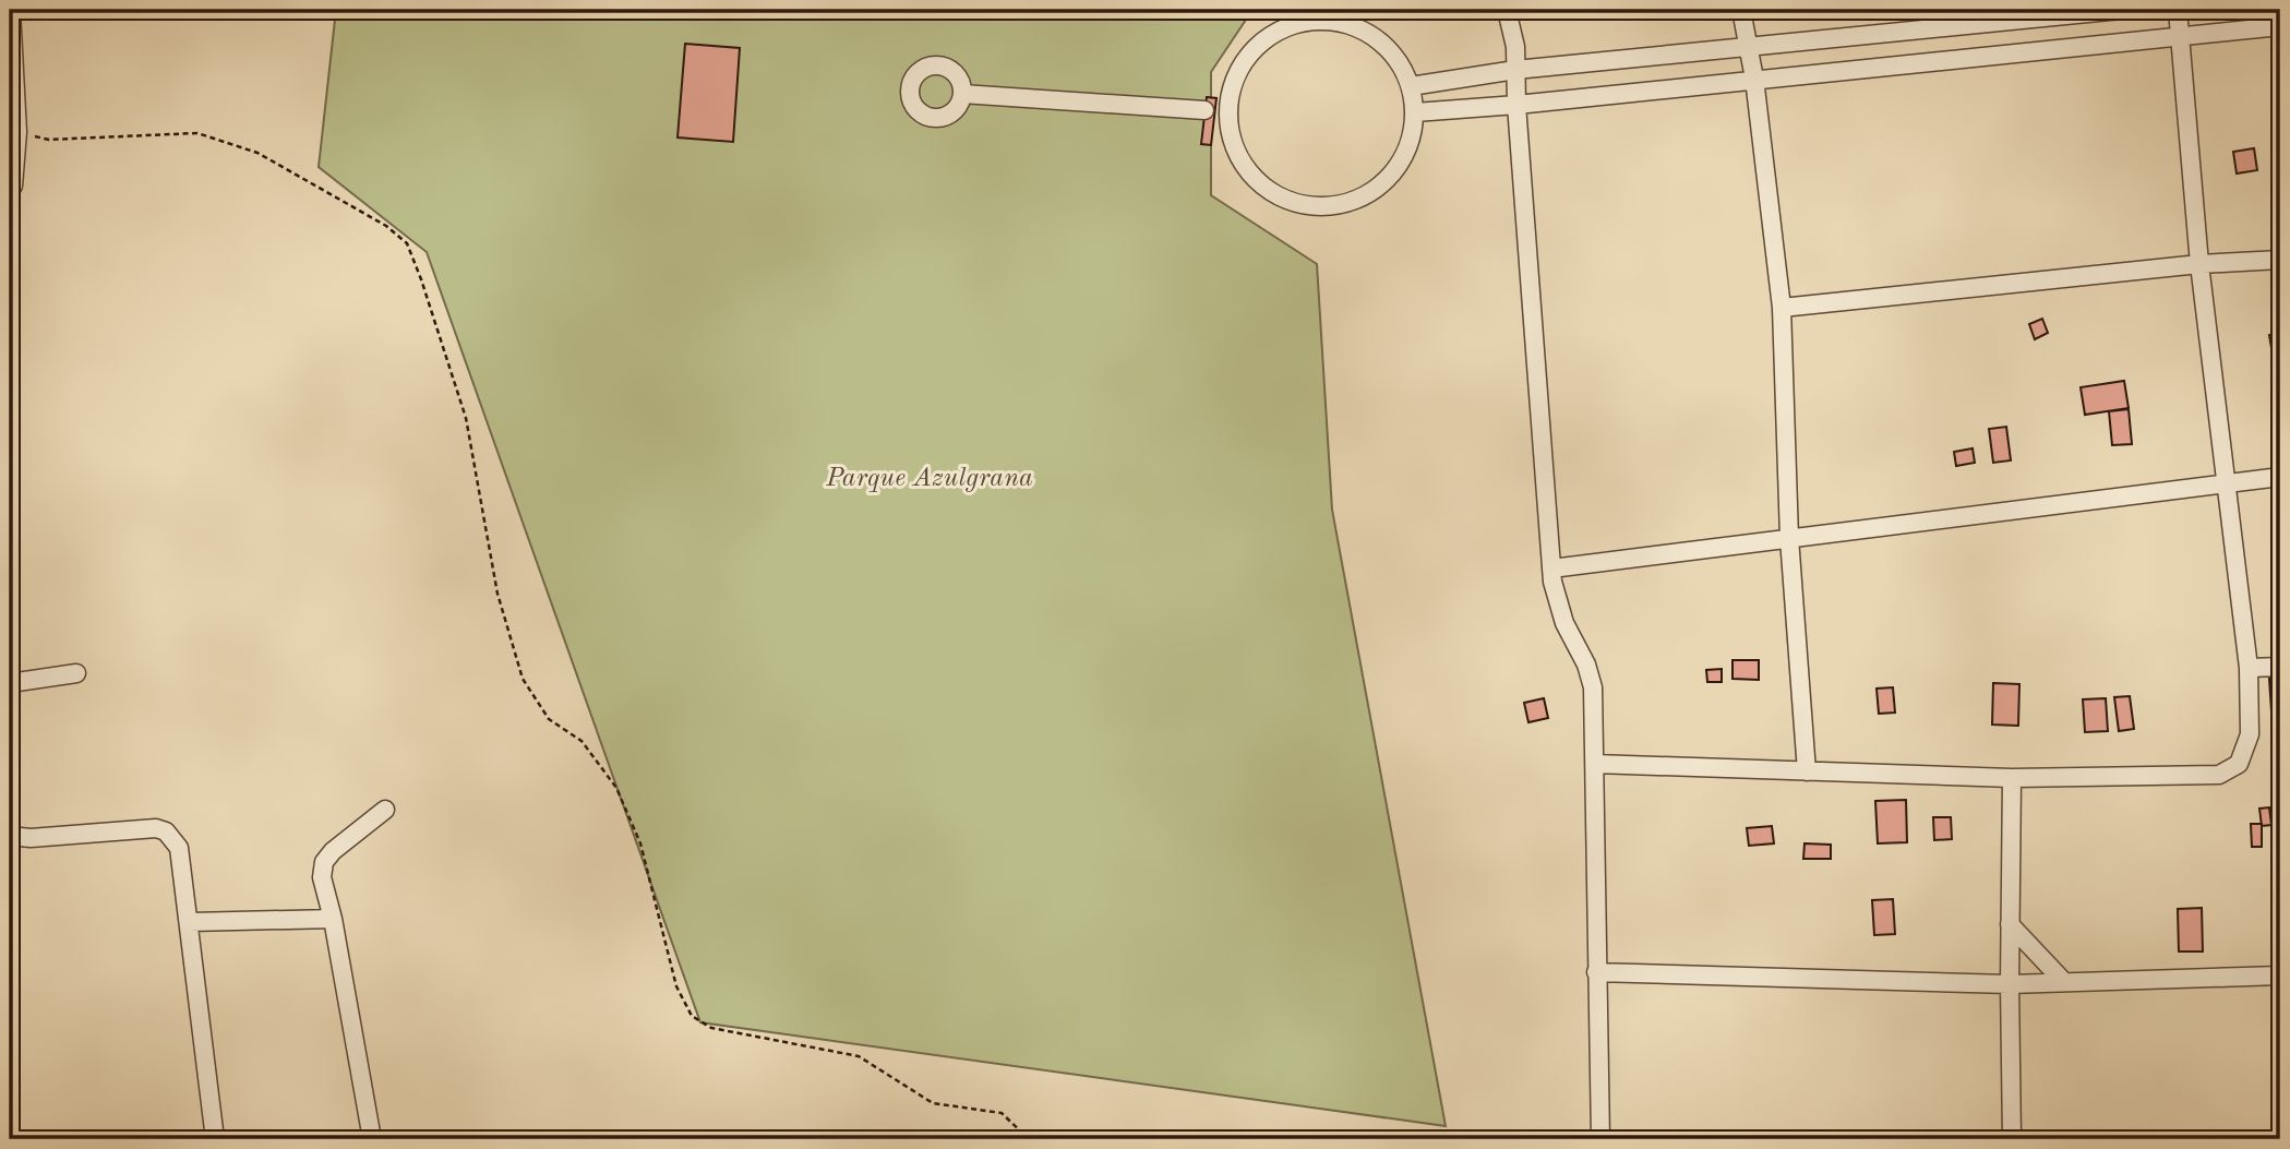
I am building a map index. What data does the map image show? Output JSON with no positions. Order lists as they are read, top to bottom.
{
  "parks": ["Parque Azulgrana"]
}
